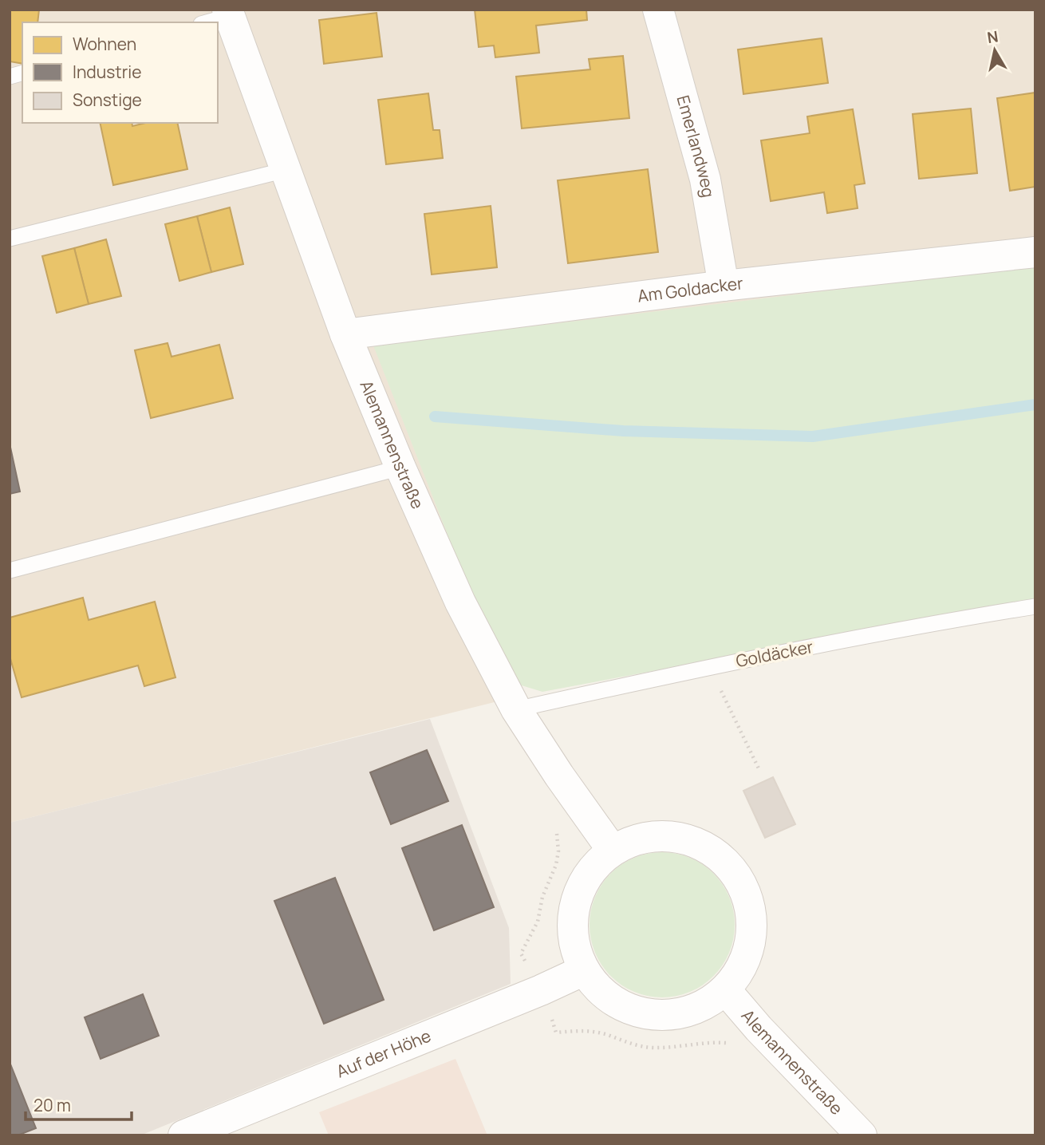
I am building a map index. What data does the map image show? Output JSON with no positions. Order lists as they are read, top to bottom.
{
  "streets": {
    "street": [
      "Emerlandweg",
      "Am Goldacker",
      "Alemannenstraße",
      "Auf der Höhe"
    ],
    "lane": ["Goldäcker"]
  },
  "crossings": [
    ["Emerlandweg", "Am Goldacker"],
    ["Am Goldacker", "Alemannenstraße"],
    ["Alemannenstraße", "Goldäcker"],
    ["Alemannenstraße", "Auf der Höhe"]
  ],
  "legend": ["Wohnen", "Industrie", "Sonstige"],
  "scale_bar": "20 m",
  "north": "top"
}
